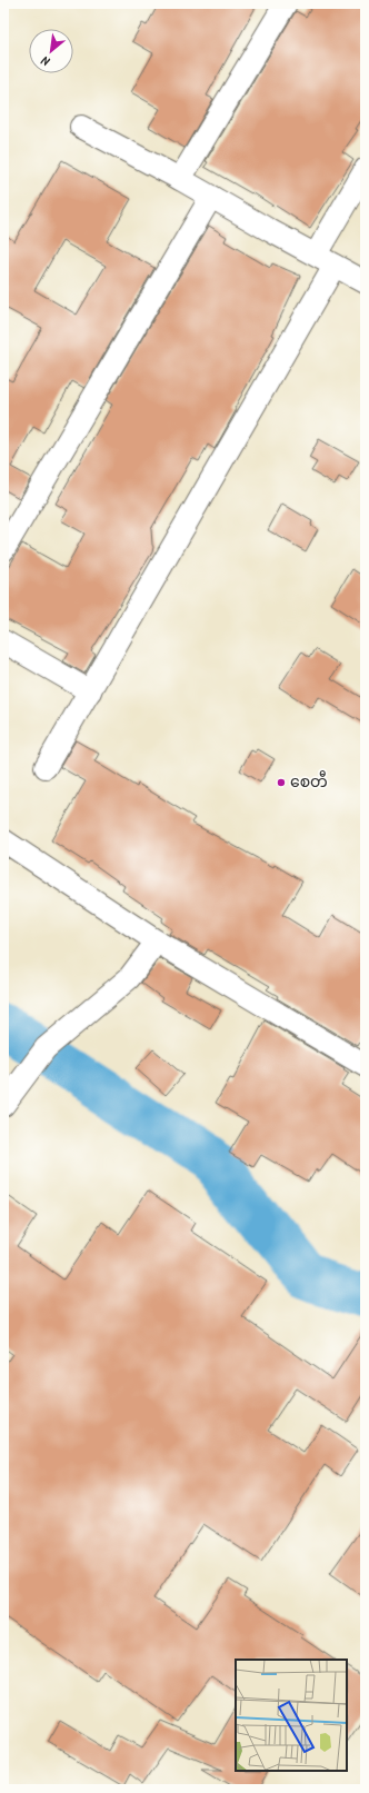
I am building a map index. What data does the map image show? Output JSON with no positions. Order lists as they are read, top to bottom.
{
  "places": ["စေတီ"],
  "north": "bottom left"
}
